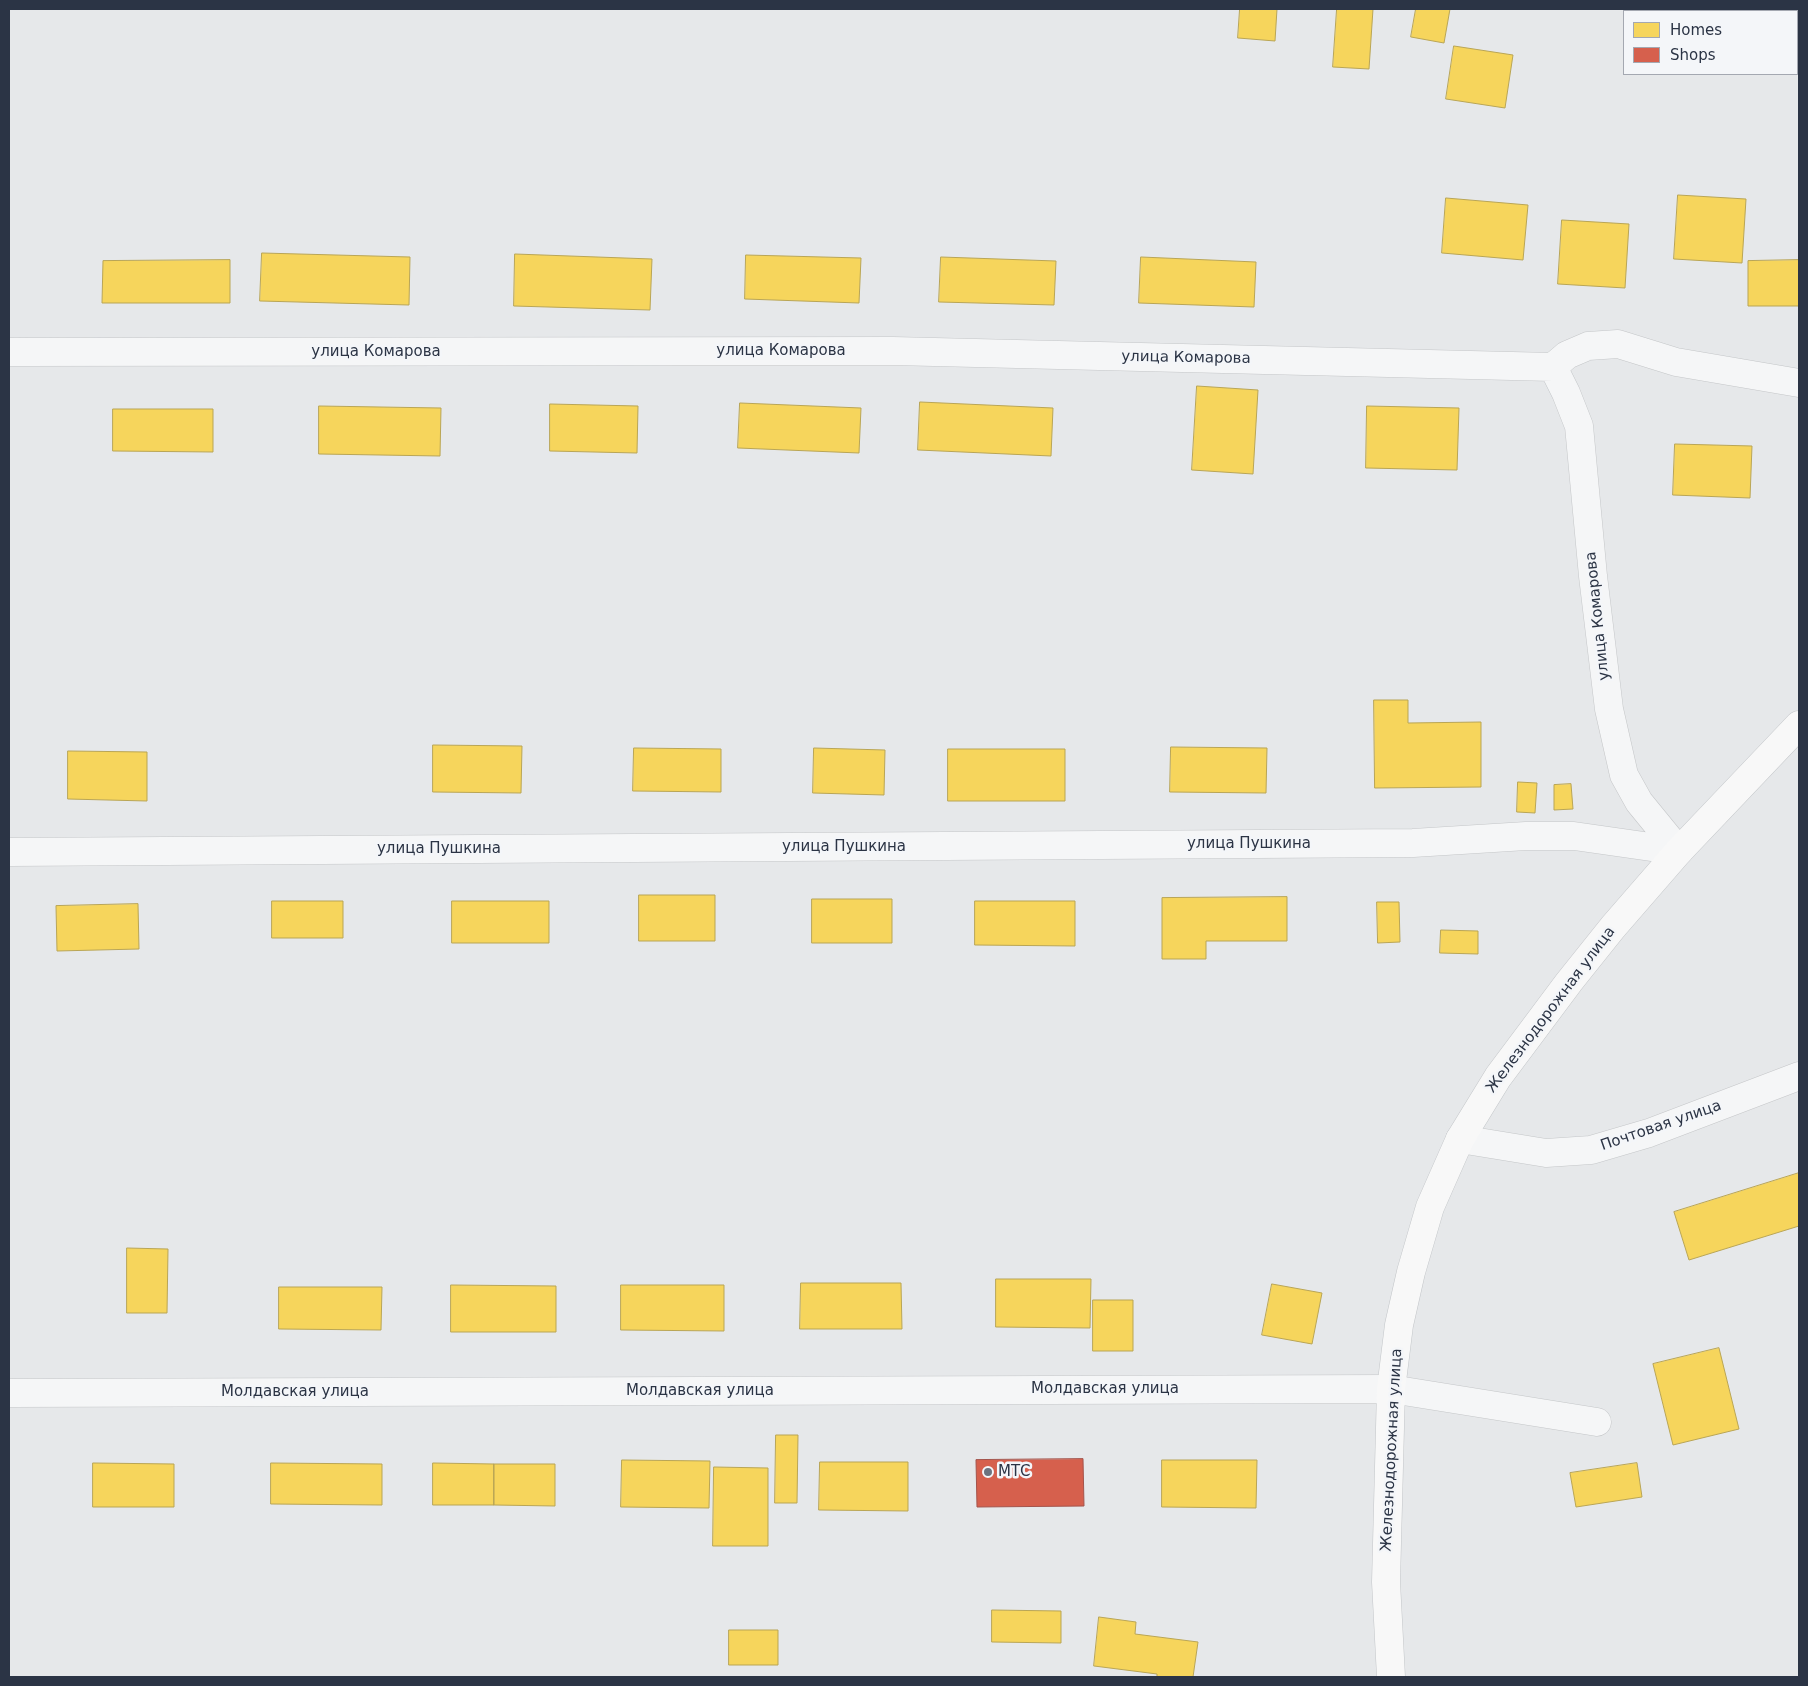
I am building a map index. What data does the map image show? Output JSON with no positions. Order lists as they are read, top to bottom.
{
  "streets": {
    "main road": ["Железнодорожная улица"],
    "street": [
      "улица Комарова",
      "улица Пушкина",
      "Почтовая улица",
      "Молдавская улица"
    ]
  },
  "crossings": [
    ["улица Комарова", "улица Пушкина"],
    ["улица Комарова", "Железнодорожная улица"],
    ["улица Пушкина", "Железнодорожная улица"],
    ["Железнодорожная улица", "Почтовая улица"],
    ["Железнодорожная улица", "Молдавская улица"]
  ],
  "places": ["МТС"],
  "legend": ["Homes", "Shops"]
}
